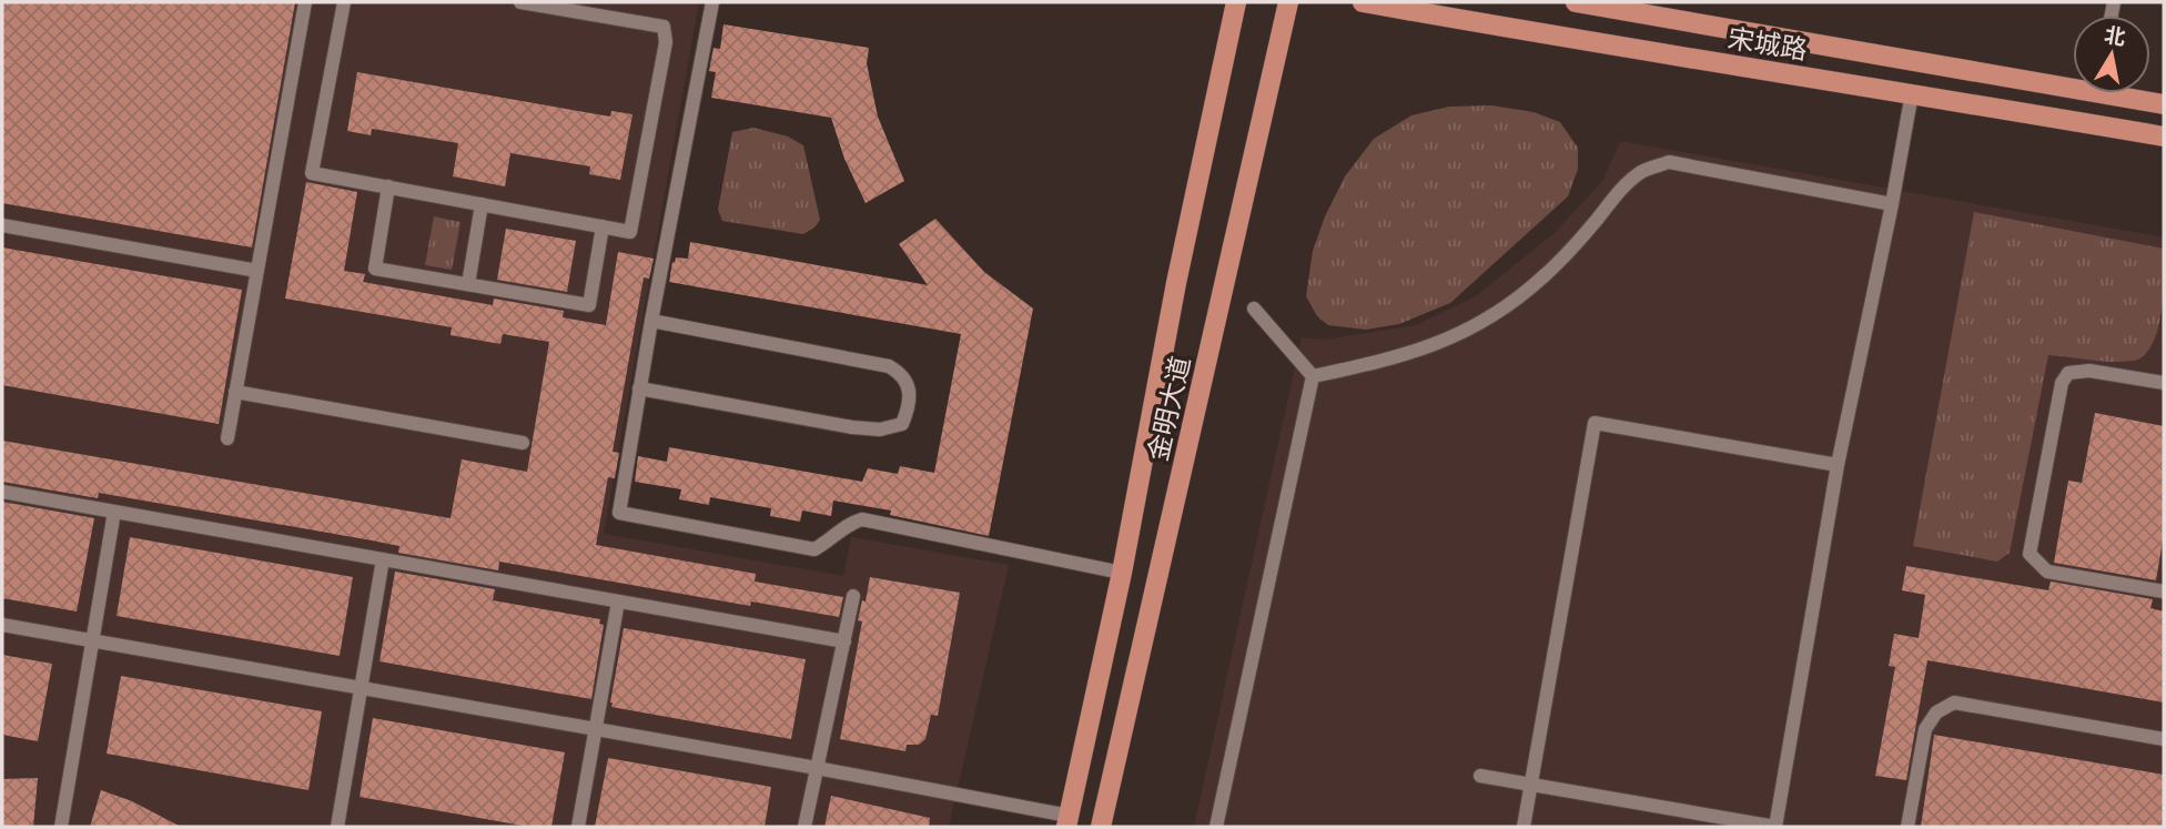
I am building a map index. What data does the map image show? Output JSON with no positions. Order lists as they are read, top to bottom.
{
  "streets": {
    "main road": ["宋城路", "金明大道"]
  },
  "north": "top"
}
